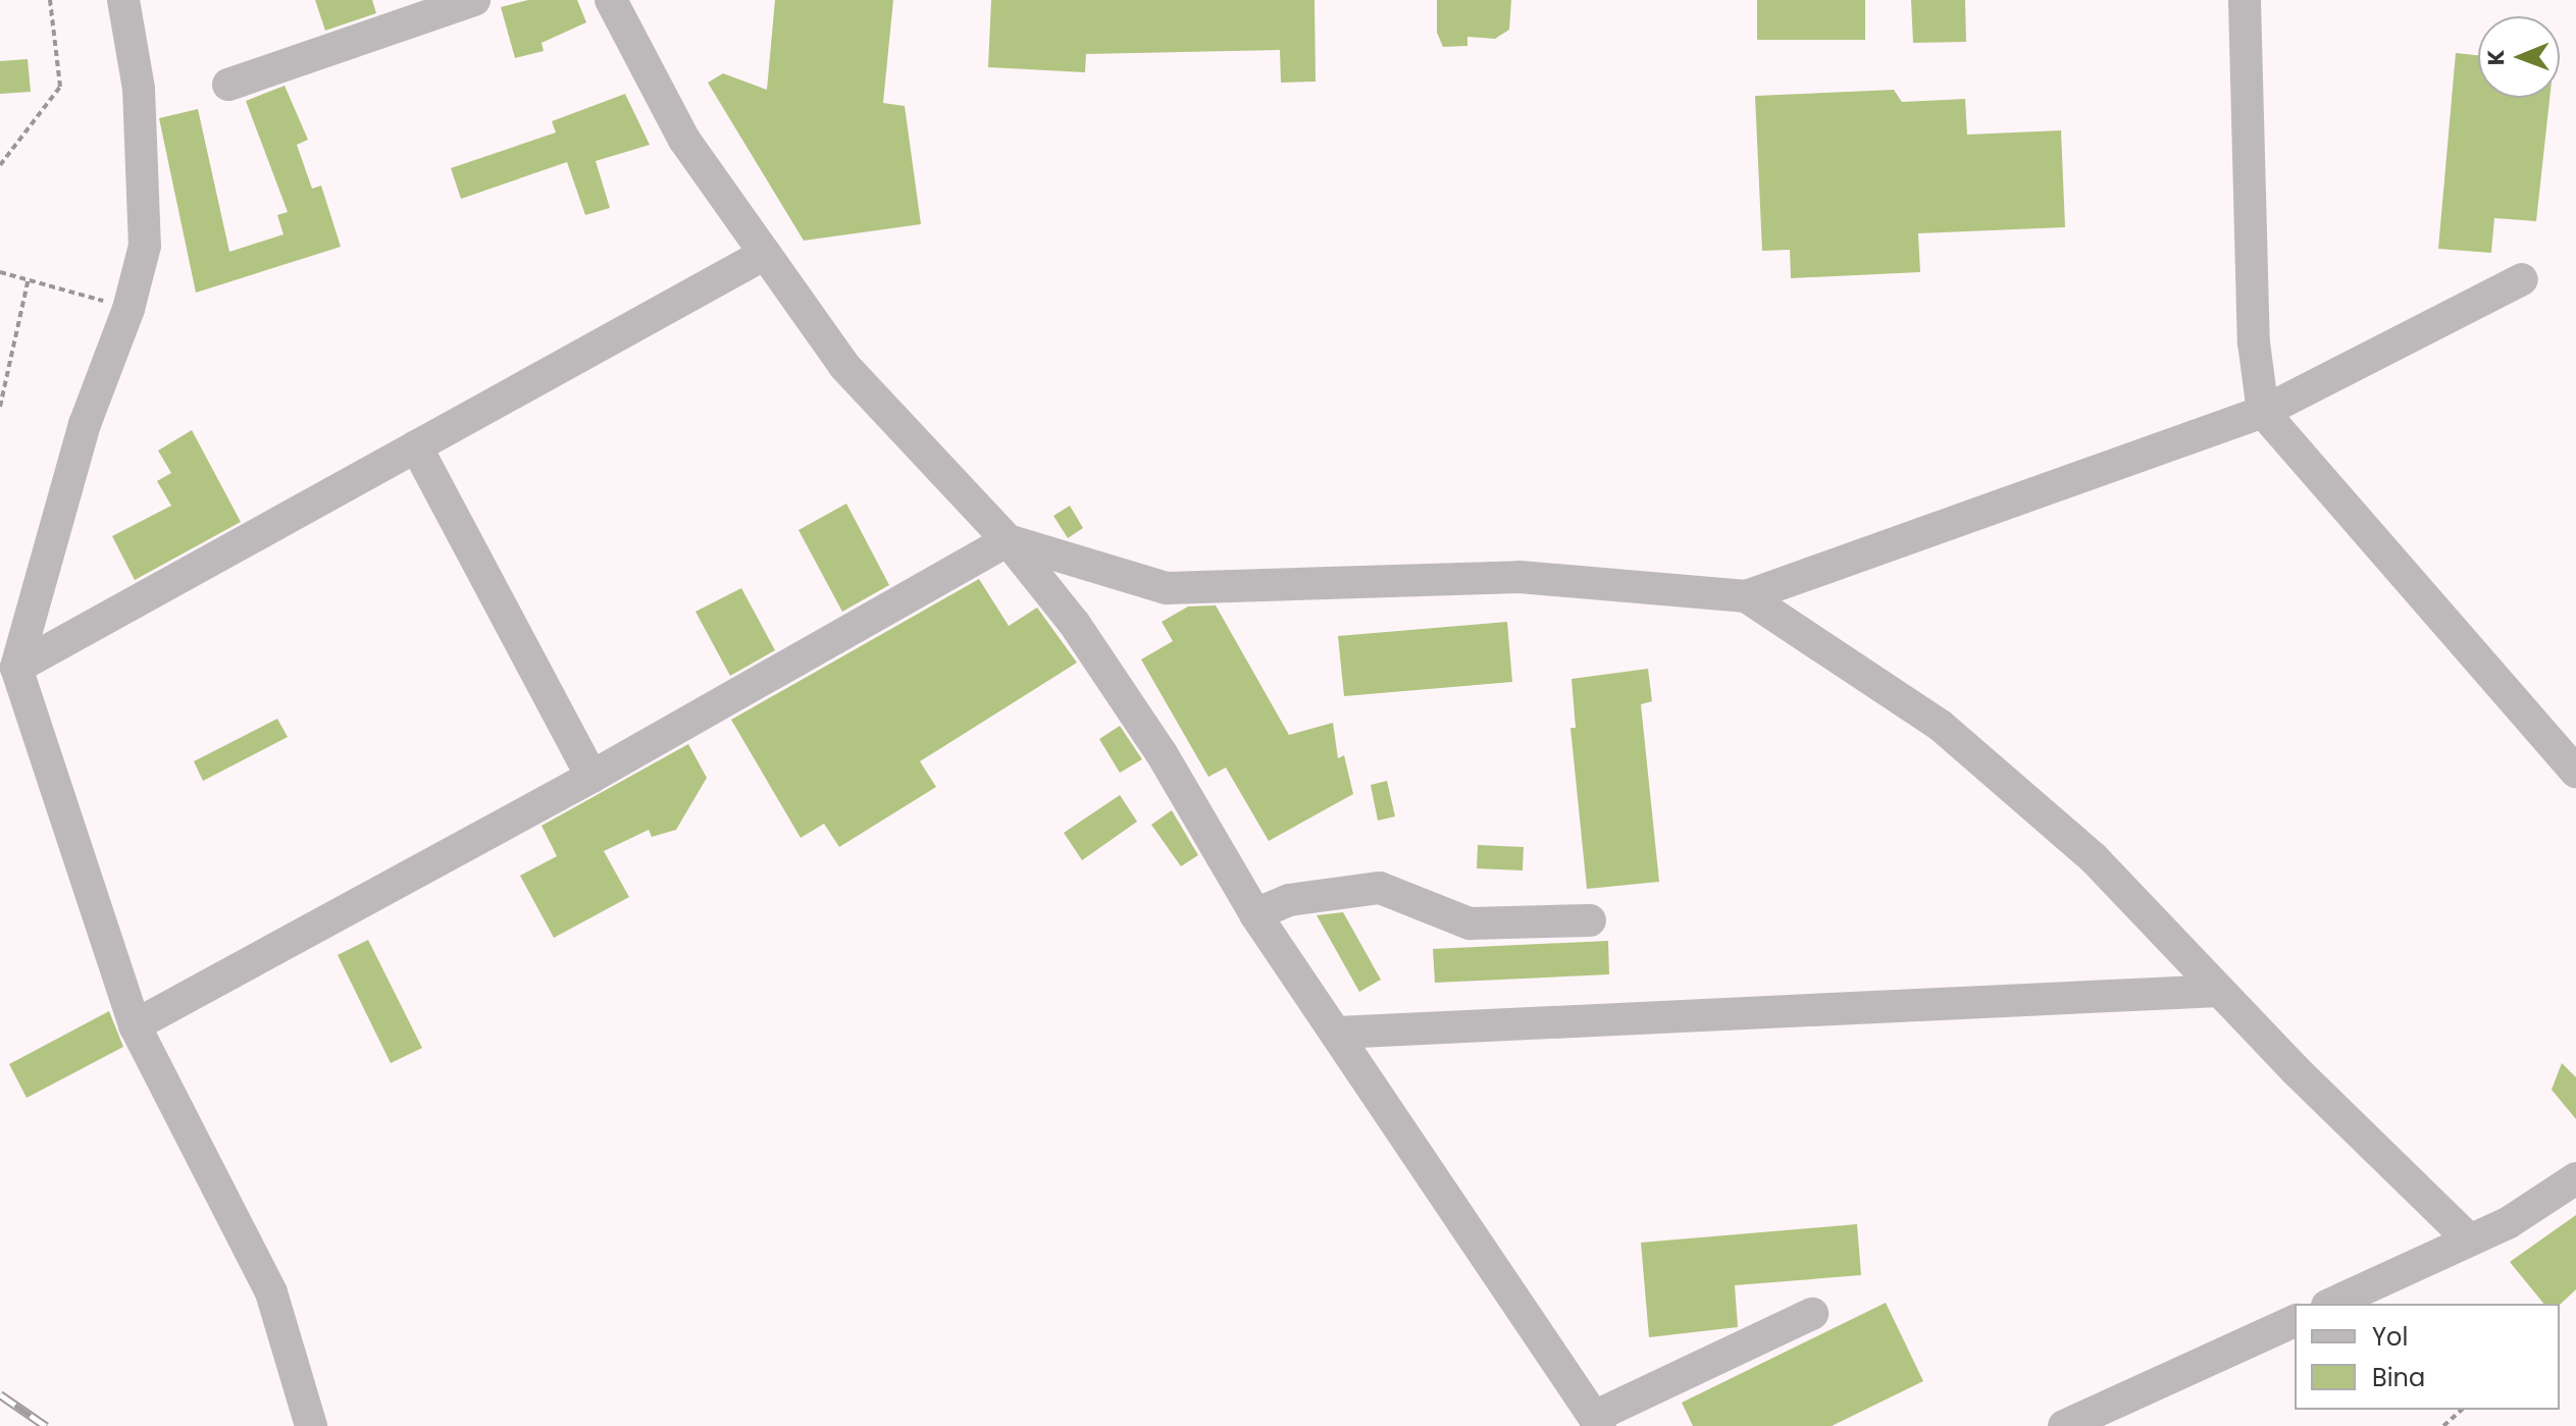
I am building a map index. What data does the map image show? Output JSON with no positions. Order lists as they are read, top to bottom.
{
  "legend": ["Yol", "Bina"],
  "north": "left"
}
